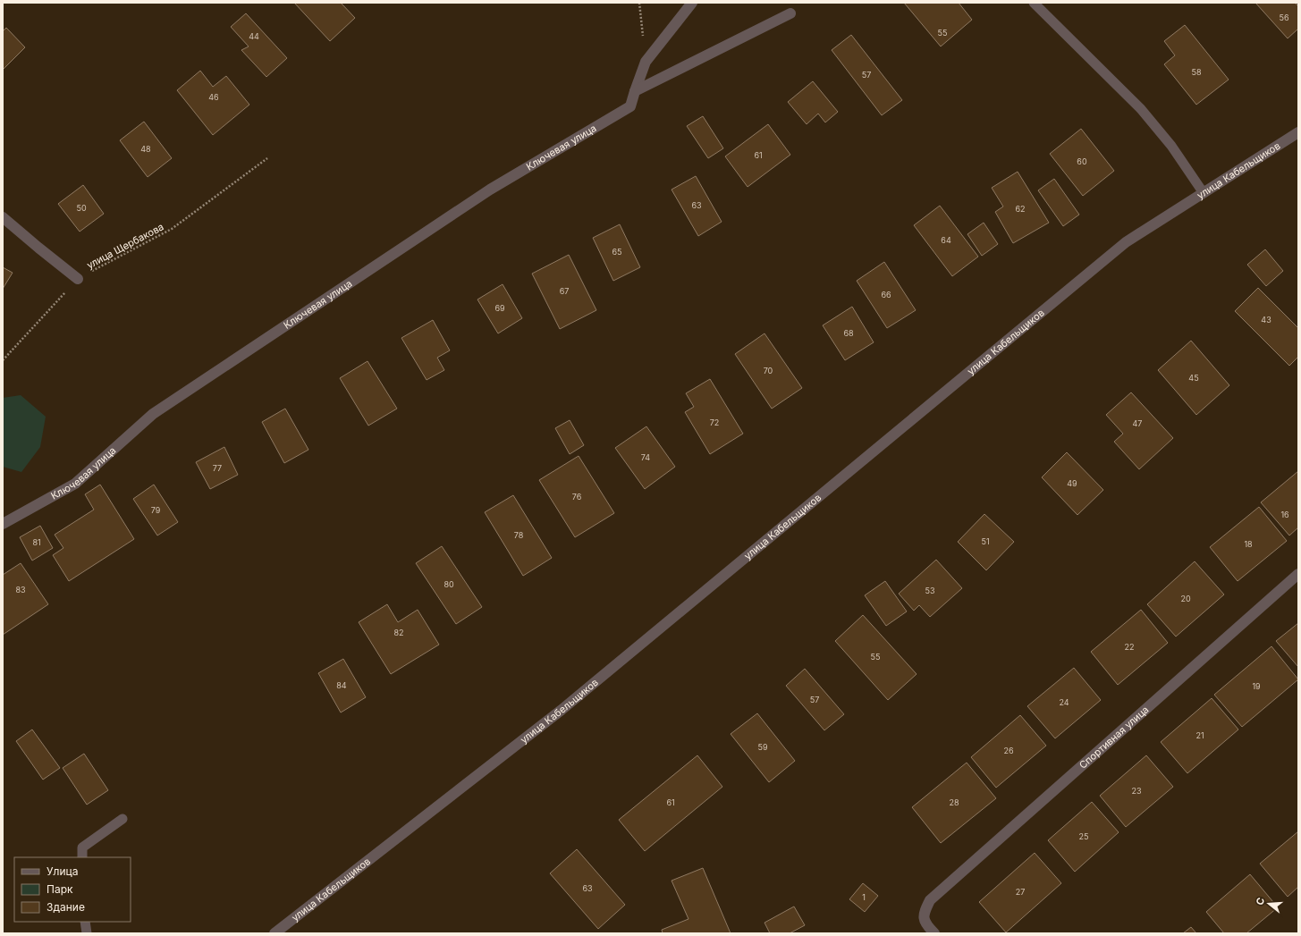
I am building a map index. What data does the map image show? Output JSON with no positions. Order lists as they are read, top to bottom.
{
  "streets": {
    "street": ["Ключевая улица", "улица Кабельщиков", "Спортивная улица"],
    "path": ["улица Щербакова"]
  },
  "house_numbers": [
    "56",
    "55",
    "44",
    "58",
    "57",
    "46",
    "48",
    "61",
    "60",
    "63",
    "50",
    "62",
    "64",
    "65",
    "67",
    "66",
    "69",
    "43",
    "68",
    "70",
    "45",
    "72",
    "47",
    "74",
    "77",
    "49",
    "76",
    "79",
    "16",
    "78",
    "51",
    "81",
    "18",
    "80",
    "83",
    "53",
    "20",
    "82",
    "22",
    "55",
    "84",
    "19",
    "57",
    "24",
    "21",
    "59",
    "26",
    "23",
    "61",
    "28",
    "25",
    "63",
    "27",
    "1"
  ],
  "legend": ["Улица", "Парк", "Здание"],
  "north": "left"
}
